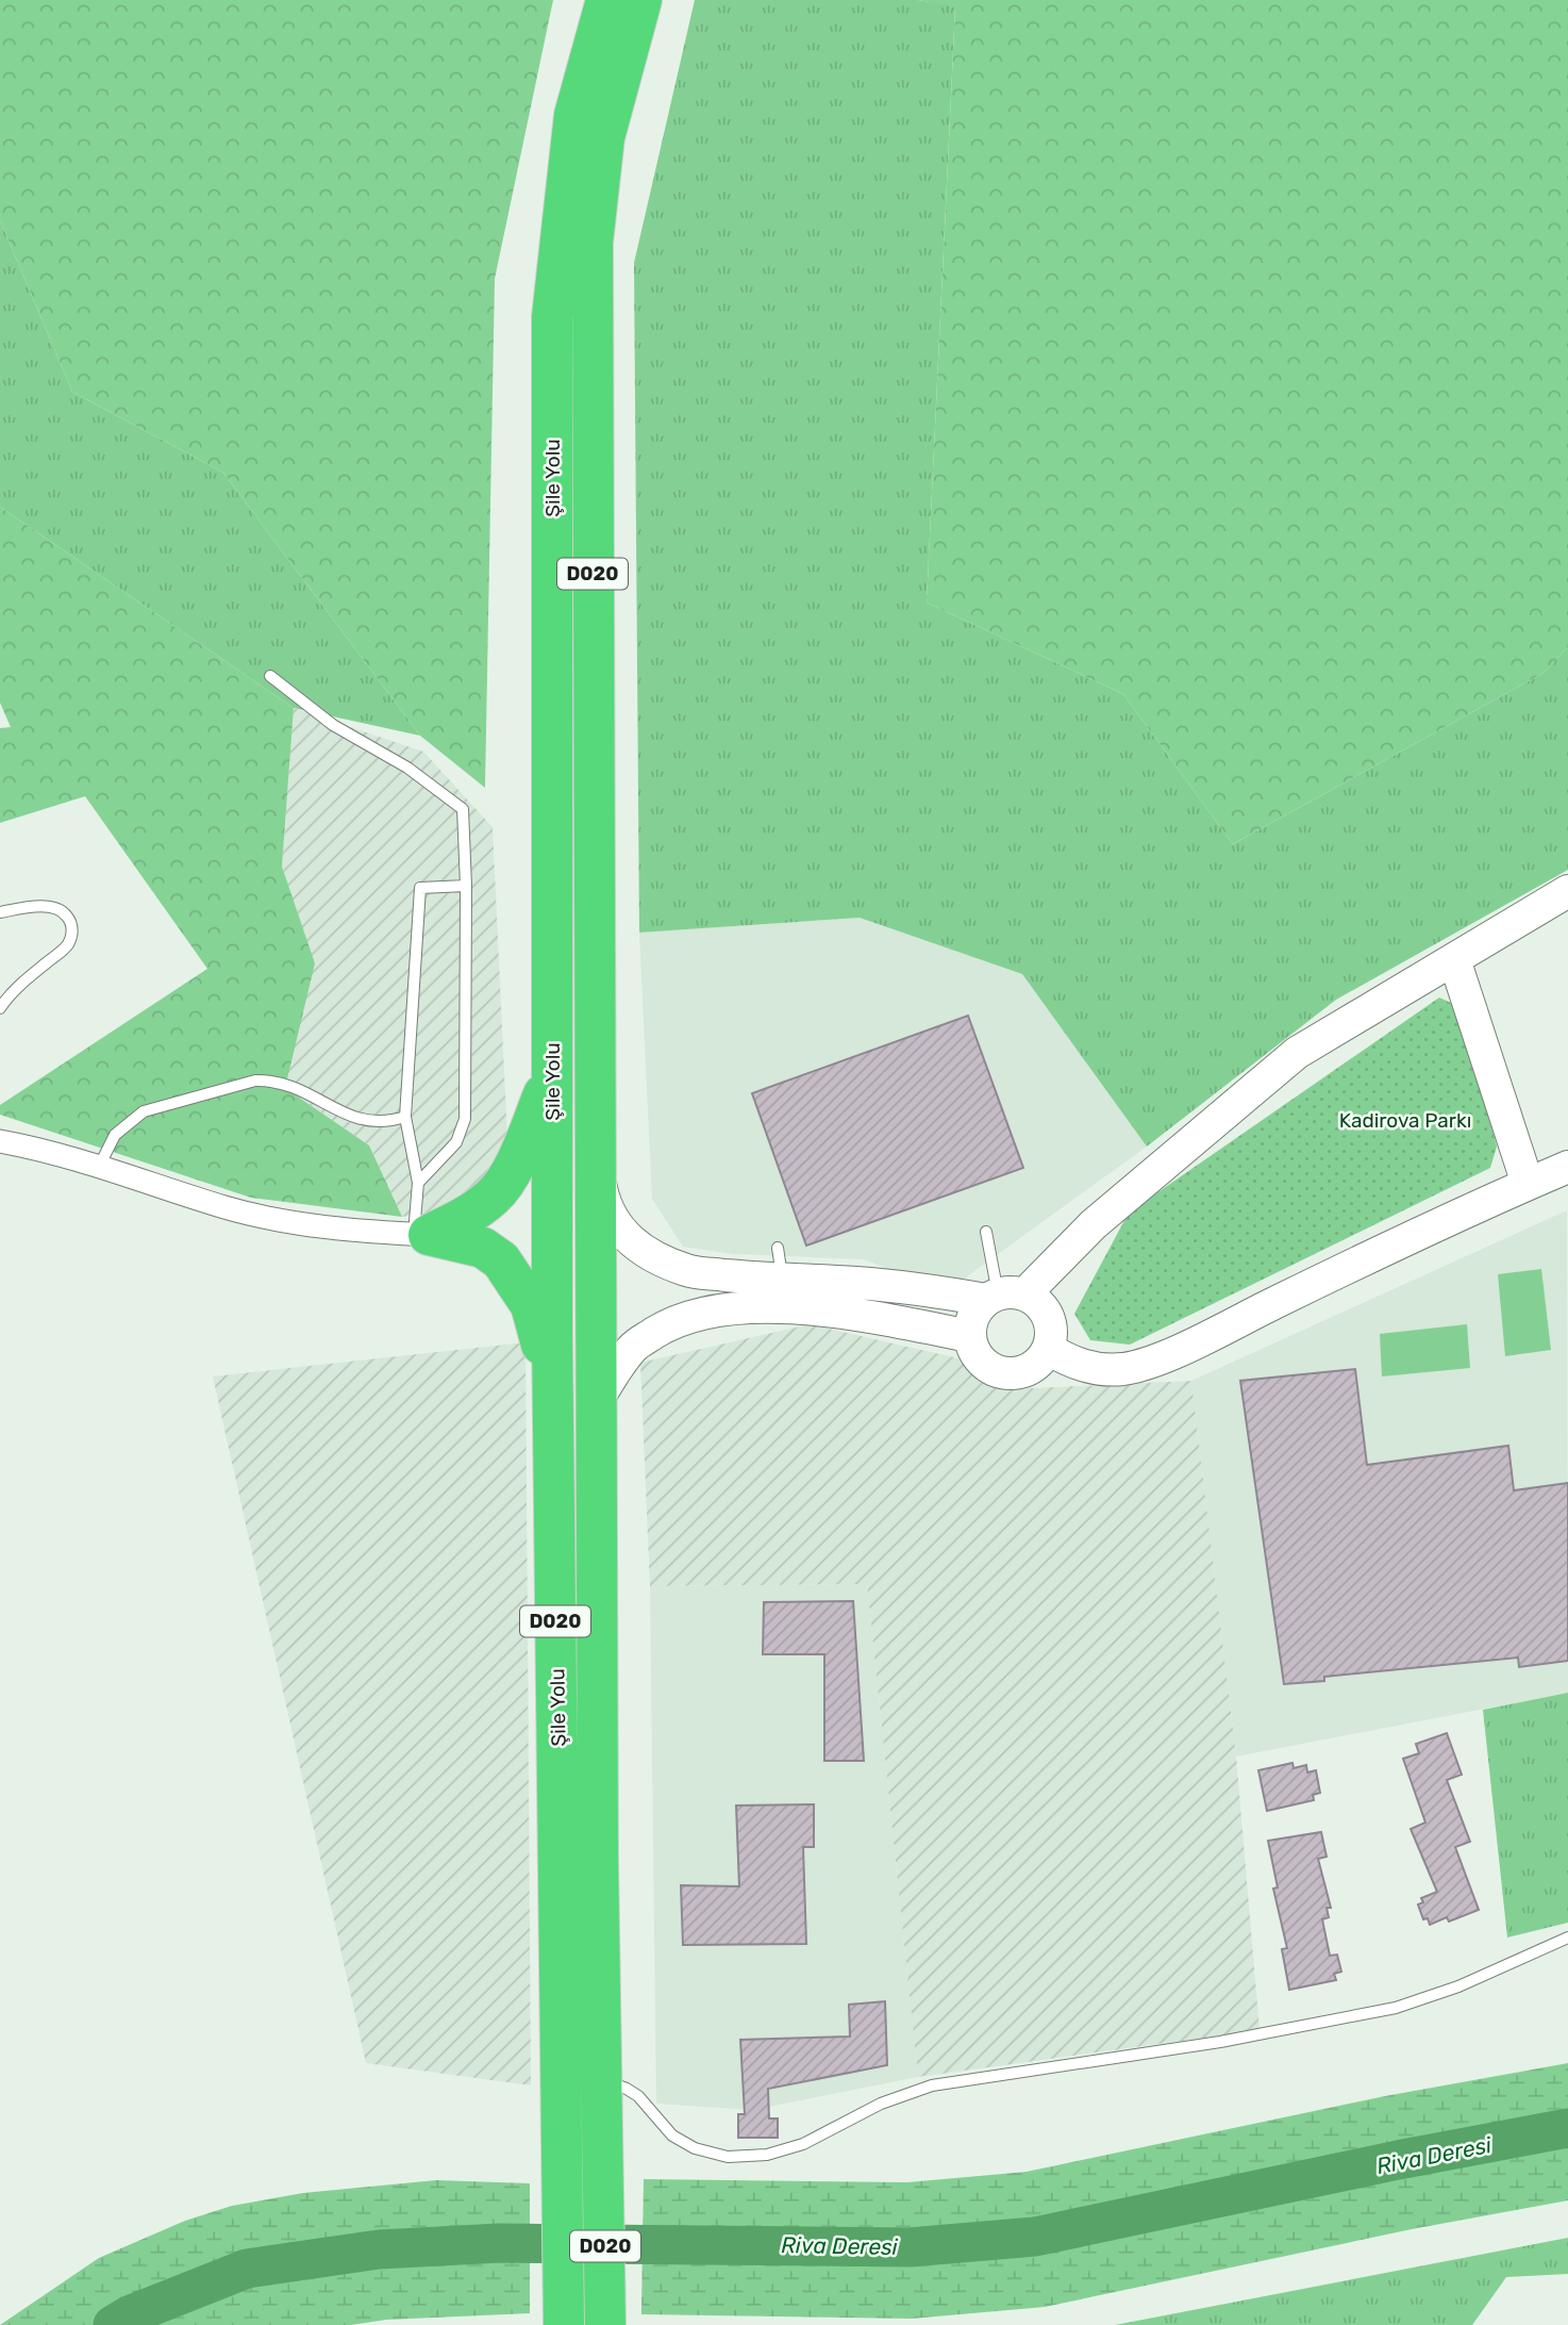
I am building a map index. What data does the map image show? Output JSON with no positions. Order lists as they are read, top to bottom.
{
  "streets": {
    "highway": ["Şile Yolu", "D020"]
  },
  "water": ["Riva Deresi"],
  "parks": ["Kadirova Parkı"]
}
